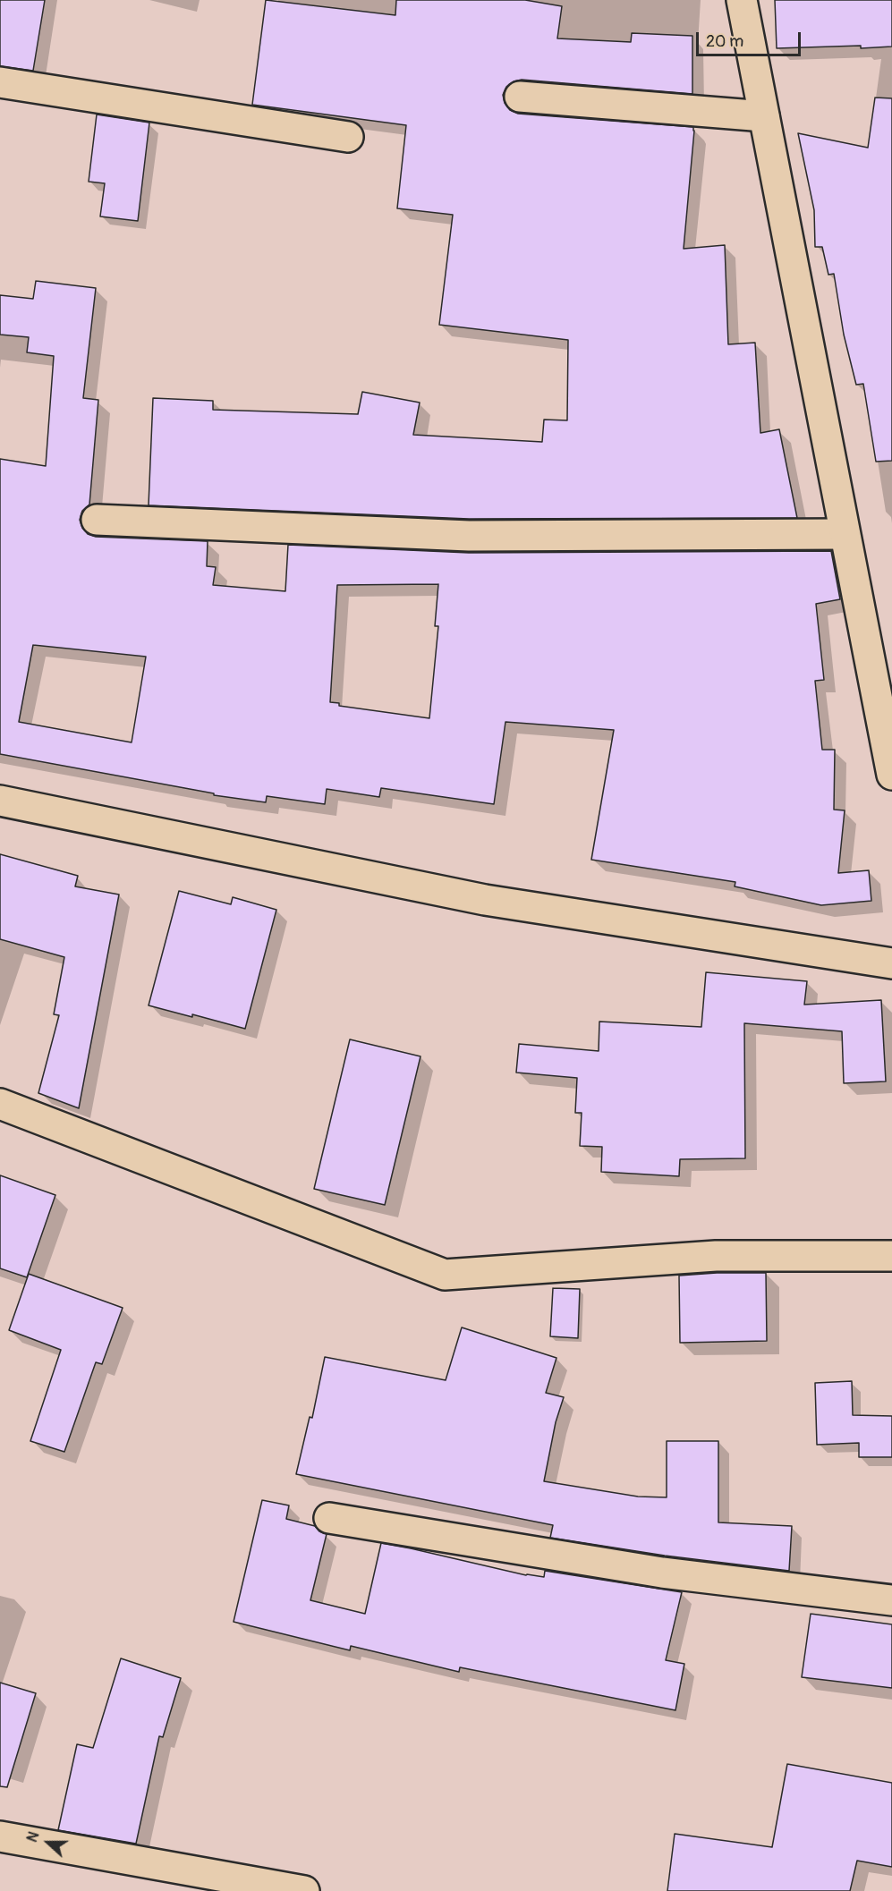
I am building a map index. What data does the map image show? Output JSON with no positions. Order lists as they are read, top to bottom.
{
  "scale_bar": "20 m",
  "north": "left"
}
